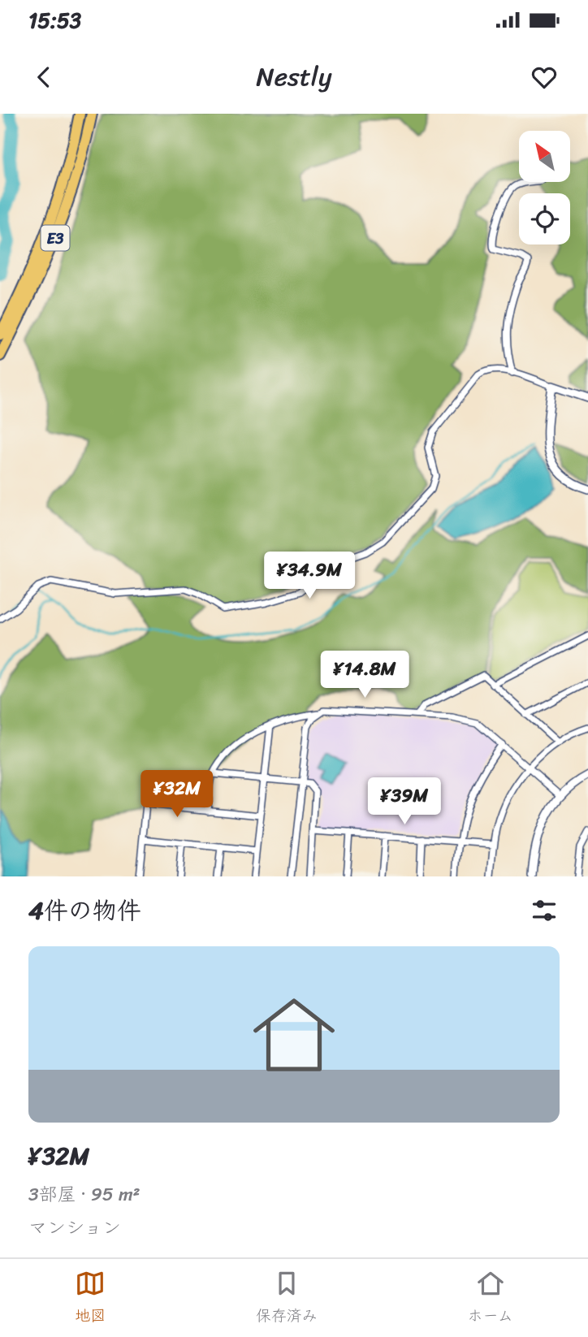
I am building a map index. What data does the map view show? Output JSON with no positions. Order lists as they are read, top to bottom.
{
  "streets": {
    "highway": ["E3"]
  },
  "north": "top left",
  "page": {
    "status": "15:53",
    "header": "Nestly",
    "price": [
      "¥34.9M",
      "¥14.8M",
      "¥32M",
      "¥39M"
    ],
    "heading": "4件の物件",
    "list": [
      {
        "name": "¥32M",
        "note": "3部屋 · 95 m² · マンション"
      }
    ],
    "tabs": ["地図", "保存済み", "ホーム"]
  }
}
